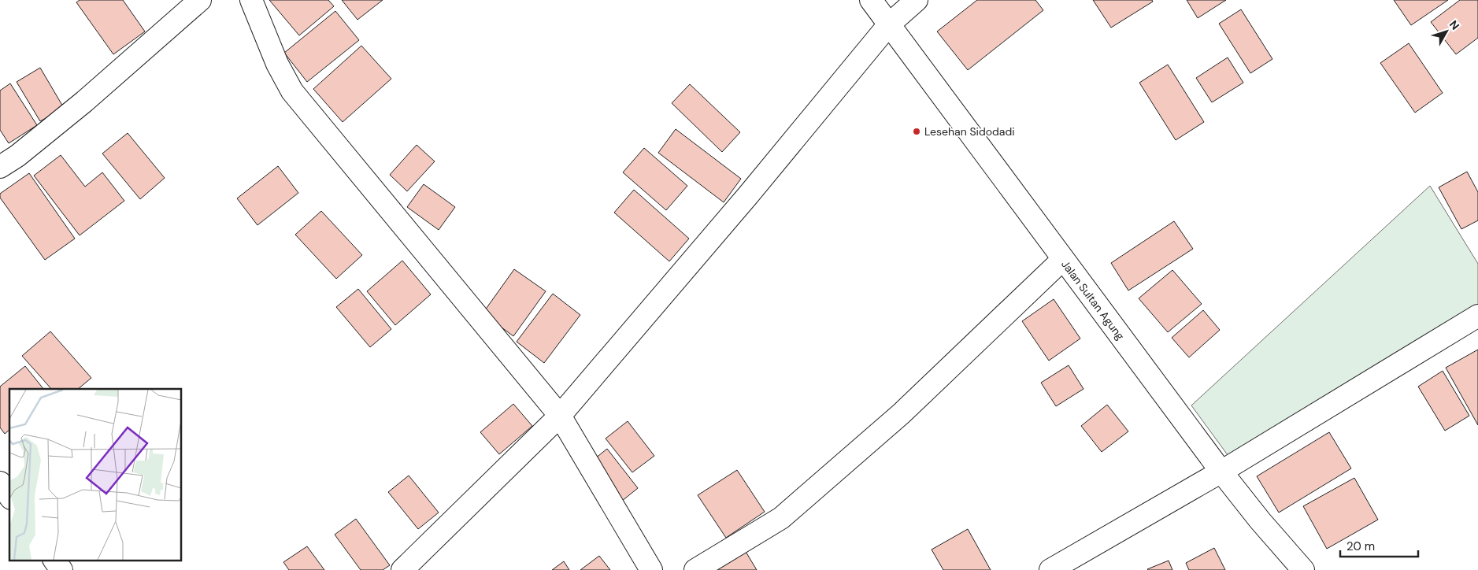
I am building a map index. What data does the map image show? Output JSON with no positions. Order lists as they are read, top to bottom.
{
  "streets": {
    "street": ["Jalan Sultan Agung"]
  },
  "places": ["Lesehan Sidodadi"],
  "scale_bar": "20 m",
  "north": "top right"
}
